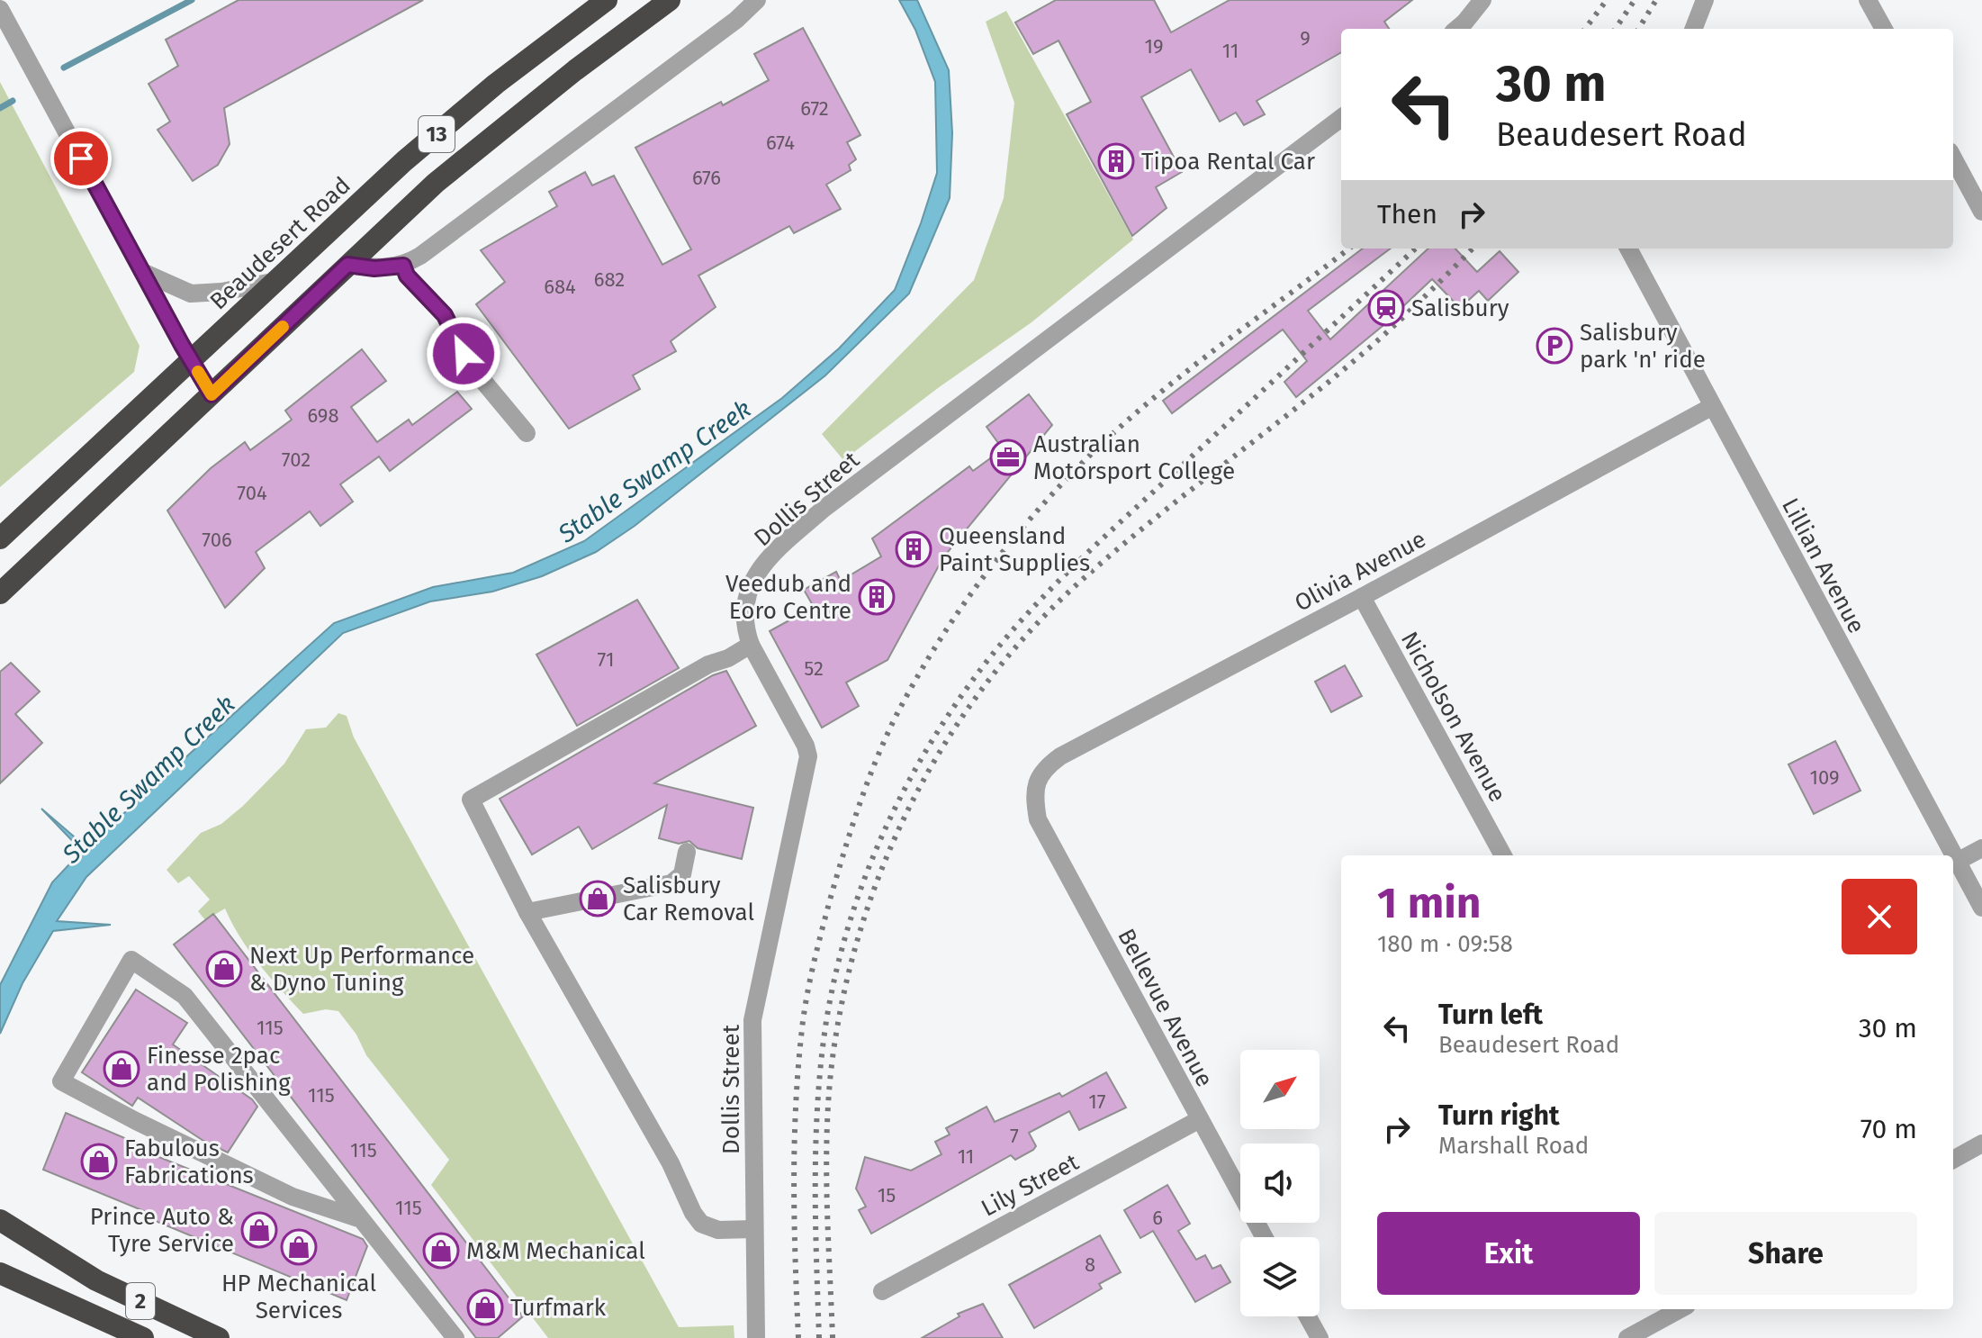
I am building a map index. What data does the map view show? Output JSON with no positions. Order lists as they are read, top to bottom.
{
  "streets": {
    "highway": ["13", "Beaudesert Road", "2"],
    "street": [
      "Dollis Street",
      "Lillian Avenue",
      "Olivia Avenue",
      "Nicholson Avenue",
      "Bellevue Avenue",
      "Lily Street"
    ]
  },
  "crossings": [
    ["Lillian Avenue", "Olivia Avenue"],
    ["Olivia Avenue", "Nicholson Avenue"],
    ["Olivia Avenue", "Bellevue Avenue"],
    ["Bellevue Avenue", "Lily Street"]
  ],
  "water": ["Stable Swamp Creek"],
  "places": {
    "building": ["Tipoa Rental Car", "Queensland Paint Supplies", "Veedub and Eoro Centre"],
    "station": ["Salisbury"],
    "parking": ["Salisbury park 'n' ride"],
    "office": ["Australian Motorsport College"],
    "shop": [
      "Salisbury Car Removal",
      "Next Up Performance & Dyno Tuning",
      "Finesse 2pac and Polishing",
      "Fabulous Fabrications",
      "Prince Auto & Tyre Service",
      "HP Mechanical Services",
      "M&M Mechanical",
      "Turfmark"
    ]
  },
  "house_numbers": [
    "9",
    "19",
    "11",
    "672",
    "674",
    "676",
    "682",
    "684",
    "698",
    "702",
    "704",
    "706",
    "71",
    "52",
    "109",
    "115",
    "115",
    "17",
    "7",
    "115",
    "11",
    "15",
    "115",
    "6",
    "8"
  ],
  "north": "top right",
  "page": {
    "turn": ["30 m", "Beaudesert Road"],
    "then": "Then",
    "heading": ["1 min", "180 m · 09:58"],
    "list": [
      {
        "name": "Turn left",
        "note": "Beaudesert Road",
        "value": "30 m"
      },
      {
        "name": "Turn right",
        "note": "Marshall Road",
        "value": "70 m"
      }
    ],
    "buttons": ["Exit", "Share"]
  }
}
